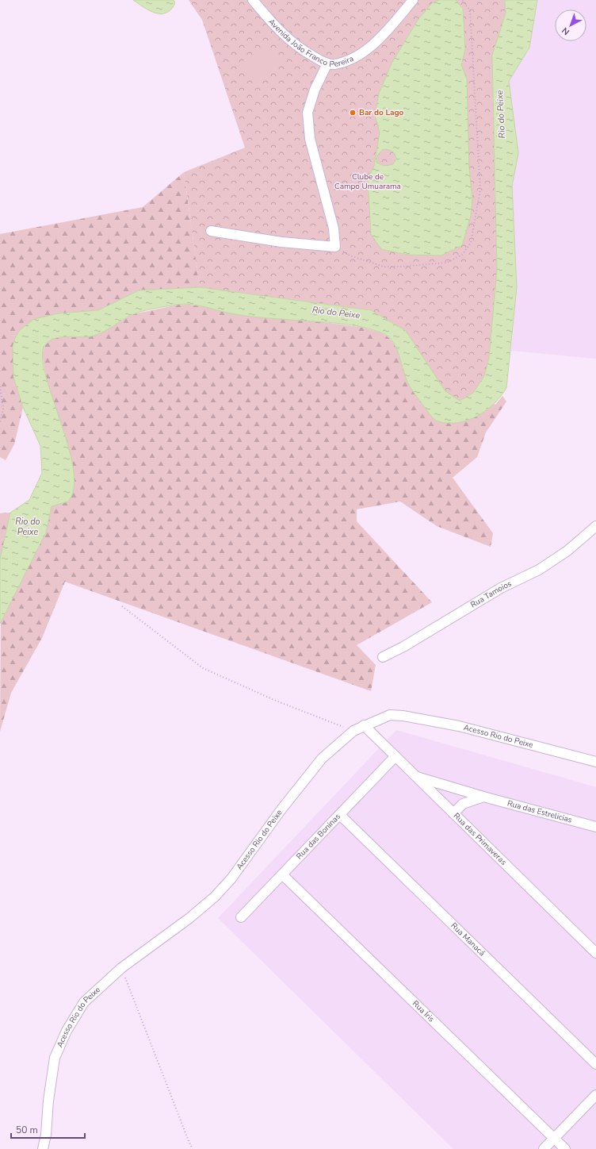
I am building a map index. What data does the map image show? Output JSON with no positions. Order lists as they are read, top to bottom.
{
  "streets": {
    "street": [
      "Avenida João Franco Pereira",
      "Rua Tamoios",
      "Acesso Rio do Peixe",
      "Rua das Estrelicias",
      "Rua das Boninas",
      "Rua das Primaveras",
      "Rua Manacá",
      "Rua Íris"
    ]
  },
  "crossings": [
    ["Acesso Rio do Peixe", "Rua das Primaveras"],
    ["Rua das Estrelicias", "Rua das Primaveras"],
    ["Rua das Boninas", "Rua das Primaveras"],
    ["Rua das Boninas", "Rua Manacá"],
    ["Rua das Boninas", "Rua Íris"]
  ],
  "water": ["Rio do Peixe"],
  "parks": ["Clube de Campo Umuarama"],
  "places": ["Bar do Lago"],
  "scale_bar": "50 m",
  "north": "bottom left"
}
